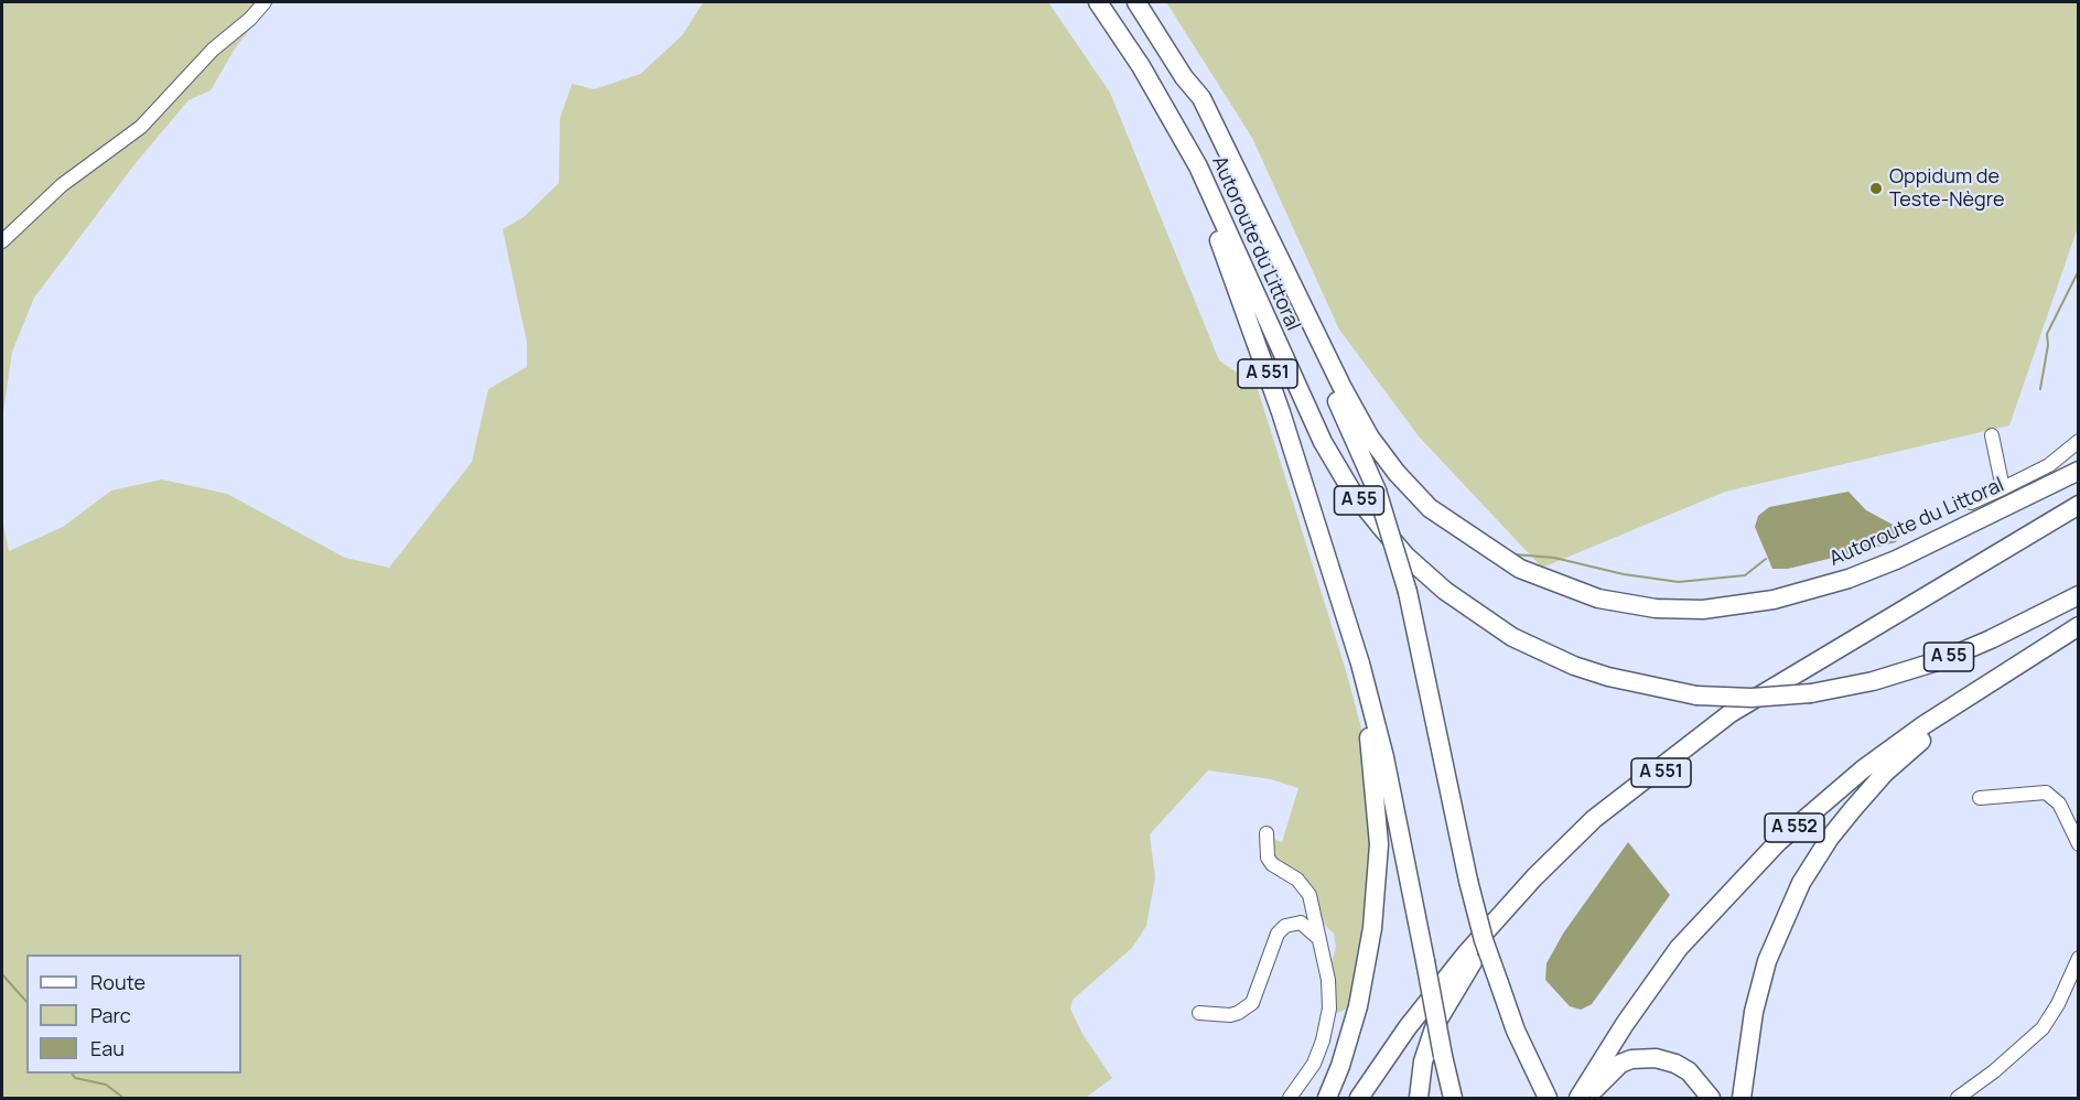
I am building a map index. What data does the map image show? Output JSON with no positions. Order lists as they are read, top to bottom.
{
  "streets": {
    "highway": [
      "Autoroute du Littoral",
      "A 551",
      "A 55",
      "A 552"
    ]
  },
  "crossings": [
    ["Autoroute du Littoral", "A 551"]
  ],
  "places": ["Oppidum de Teste-Nègre"],
  "legend": ["Route", "Parc", "Eau"]
}
